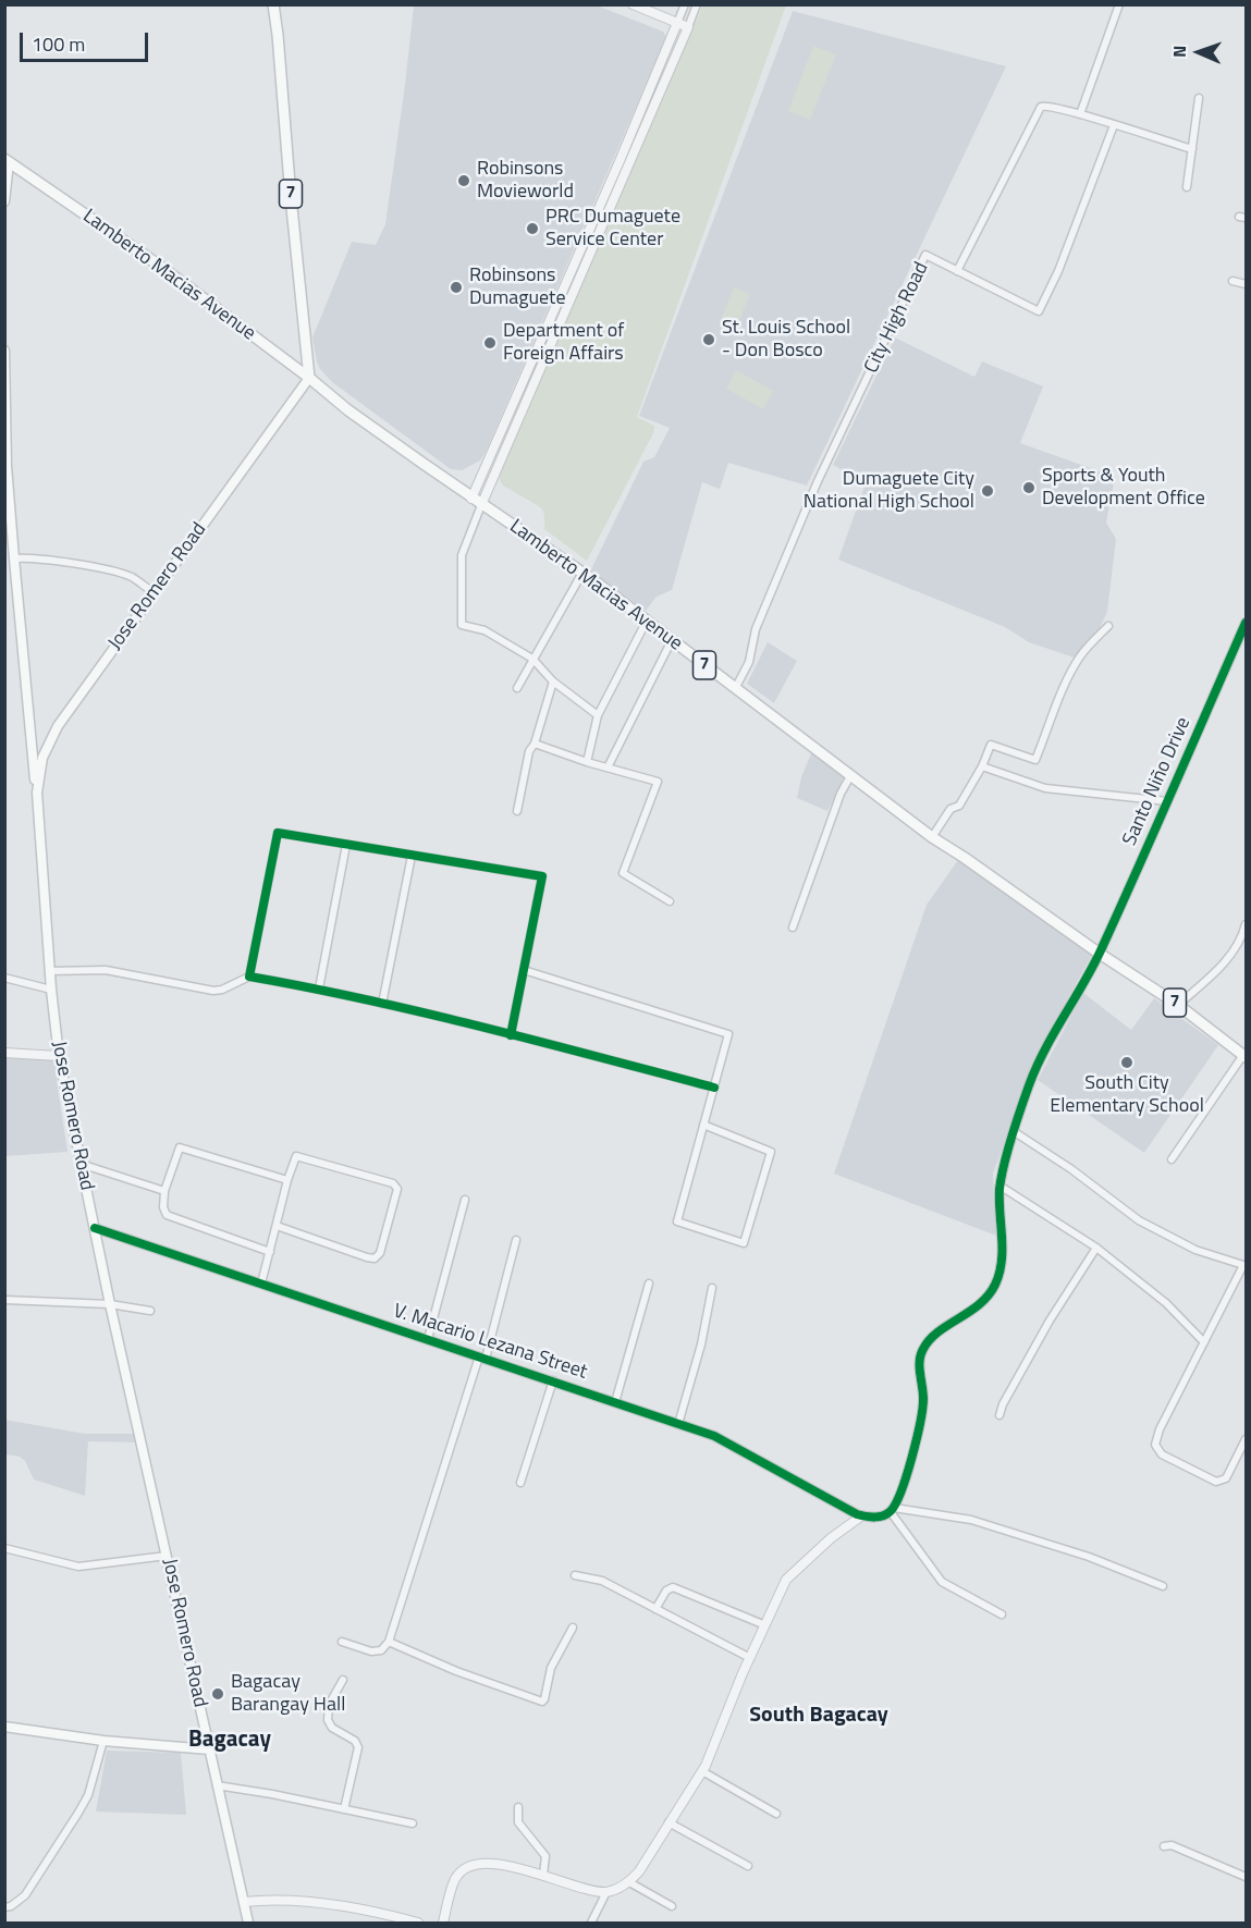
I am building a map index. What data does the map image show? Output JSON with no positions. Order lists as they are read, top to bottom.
{
  "streets": {
    "main road": ["7", "Lamberto Macias Avenue", "Jose Romero Road"],
    "street": ["City High Road", "Santo Niño Drive", "V. Macario Lezana Street"]
  },
  "crossings": [
    ["7", "Lamberto Macias Avenue"],
    ["7", "Jose Romero Road"],
    ["Lamberto Macias Avenue", "City High Road"],
    ["Lamberto Macias Avenue", "Jose Romero Road"],
    ["Lamberto Macias Avenue", "Santo Niño Drive"],
    ["Jose Romero Road", "V. Macario Lezana Street"]
  ],
  "districts": ["South Bagacay", "Bagacay"],
  "places": [
    "Robinsons Movieworld",
    "PRC Dumaguete Service Center",
    "Robinsons Dumaguete",
    "St. Louis School - Don Bosco",
    "Department of Foreign Affairs",
    "Sports & Youth Development Office",
    "Dumaguete City National High School",
    "South City Elementary School",
    "Bagacay Barangay Hall"
  ],
  "scale_bar": "100 m",
  "north": "left"
}
